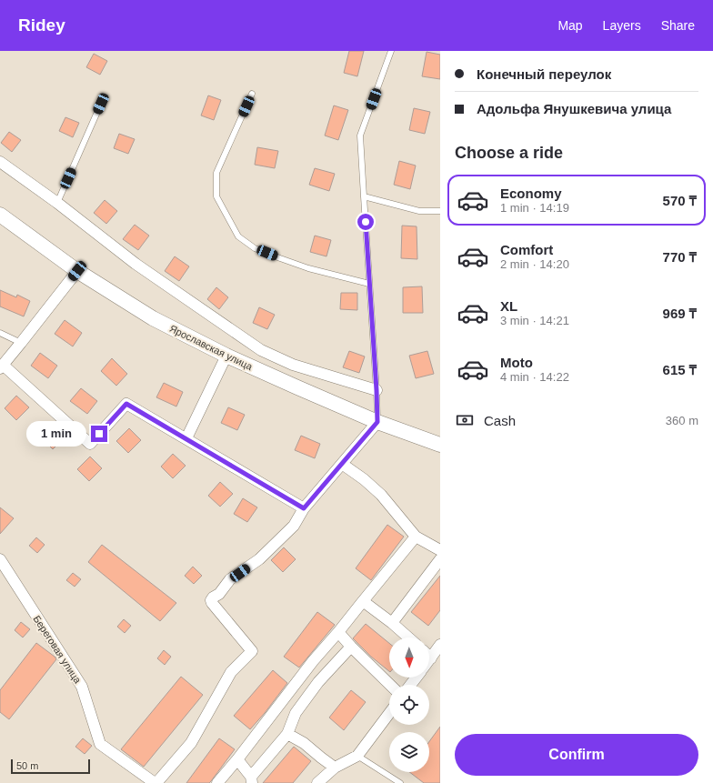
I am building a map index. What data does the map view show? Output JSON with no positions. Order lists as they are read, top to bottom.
{
  "streets": {
    "main road": ["Ярославская улица"],
    "street": ["Береговая улица"]
  },
  "scale_bar": "50 m",
  "north": "bottom",
  "page": {
    "header": "Ridey",
    "nav": ["Map", "Layers", "Share"],
    "banner": ["Конечный переулок", "Адольфа Янушкевича улица"],
    "heading": "Choose a ride",
    "list": [
      {
        "name": "Economy",
        "note": "1 min · 14:19",
        "value": "570 ₸"
      },
      {
        "name": "Comfort",
        "note": "2 min · 14:20",
        "value": "770 ₸"
      },
      {
        "name": "XL",
        "note": "3 min · 14:21",
        "value": "969 ₸"
      },
      {
        "name": "Moto",
        "note": "4 min · 14:22",
        "value": "615 ₸"
      }
    ],
    "pay": ["Cash", "360 m"],
    "bubble": "1 min",
    "buttons": "Confirm",
    "scale": "50 m"
  }
}
